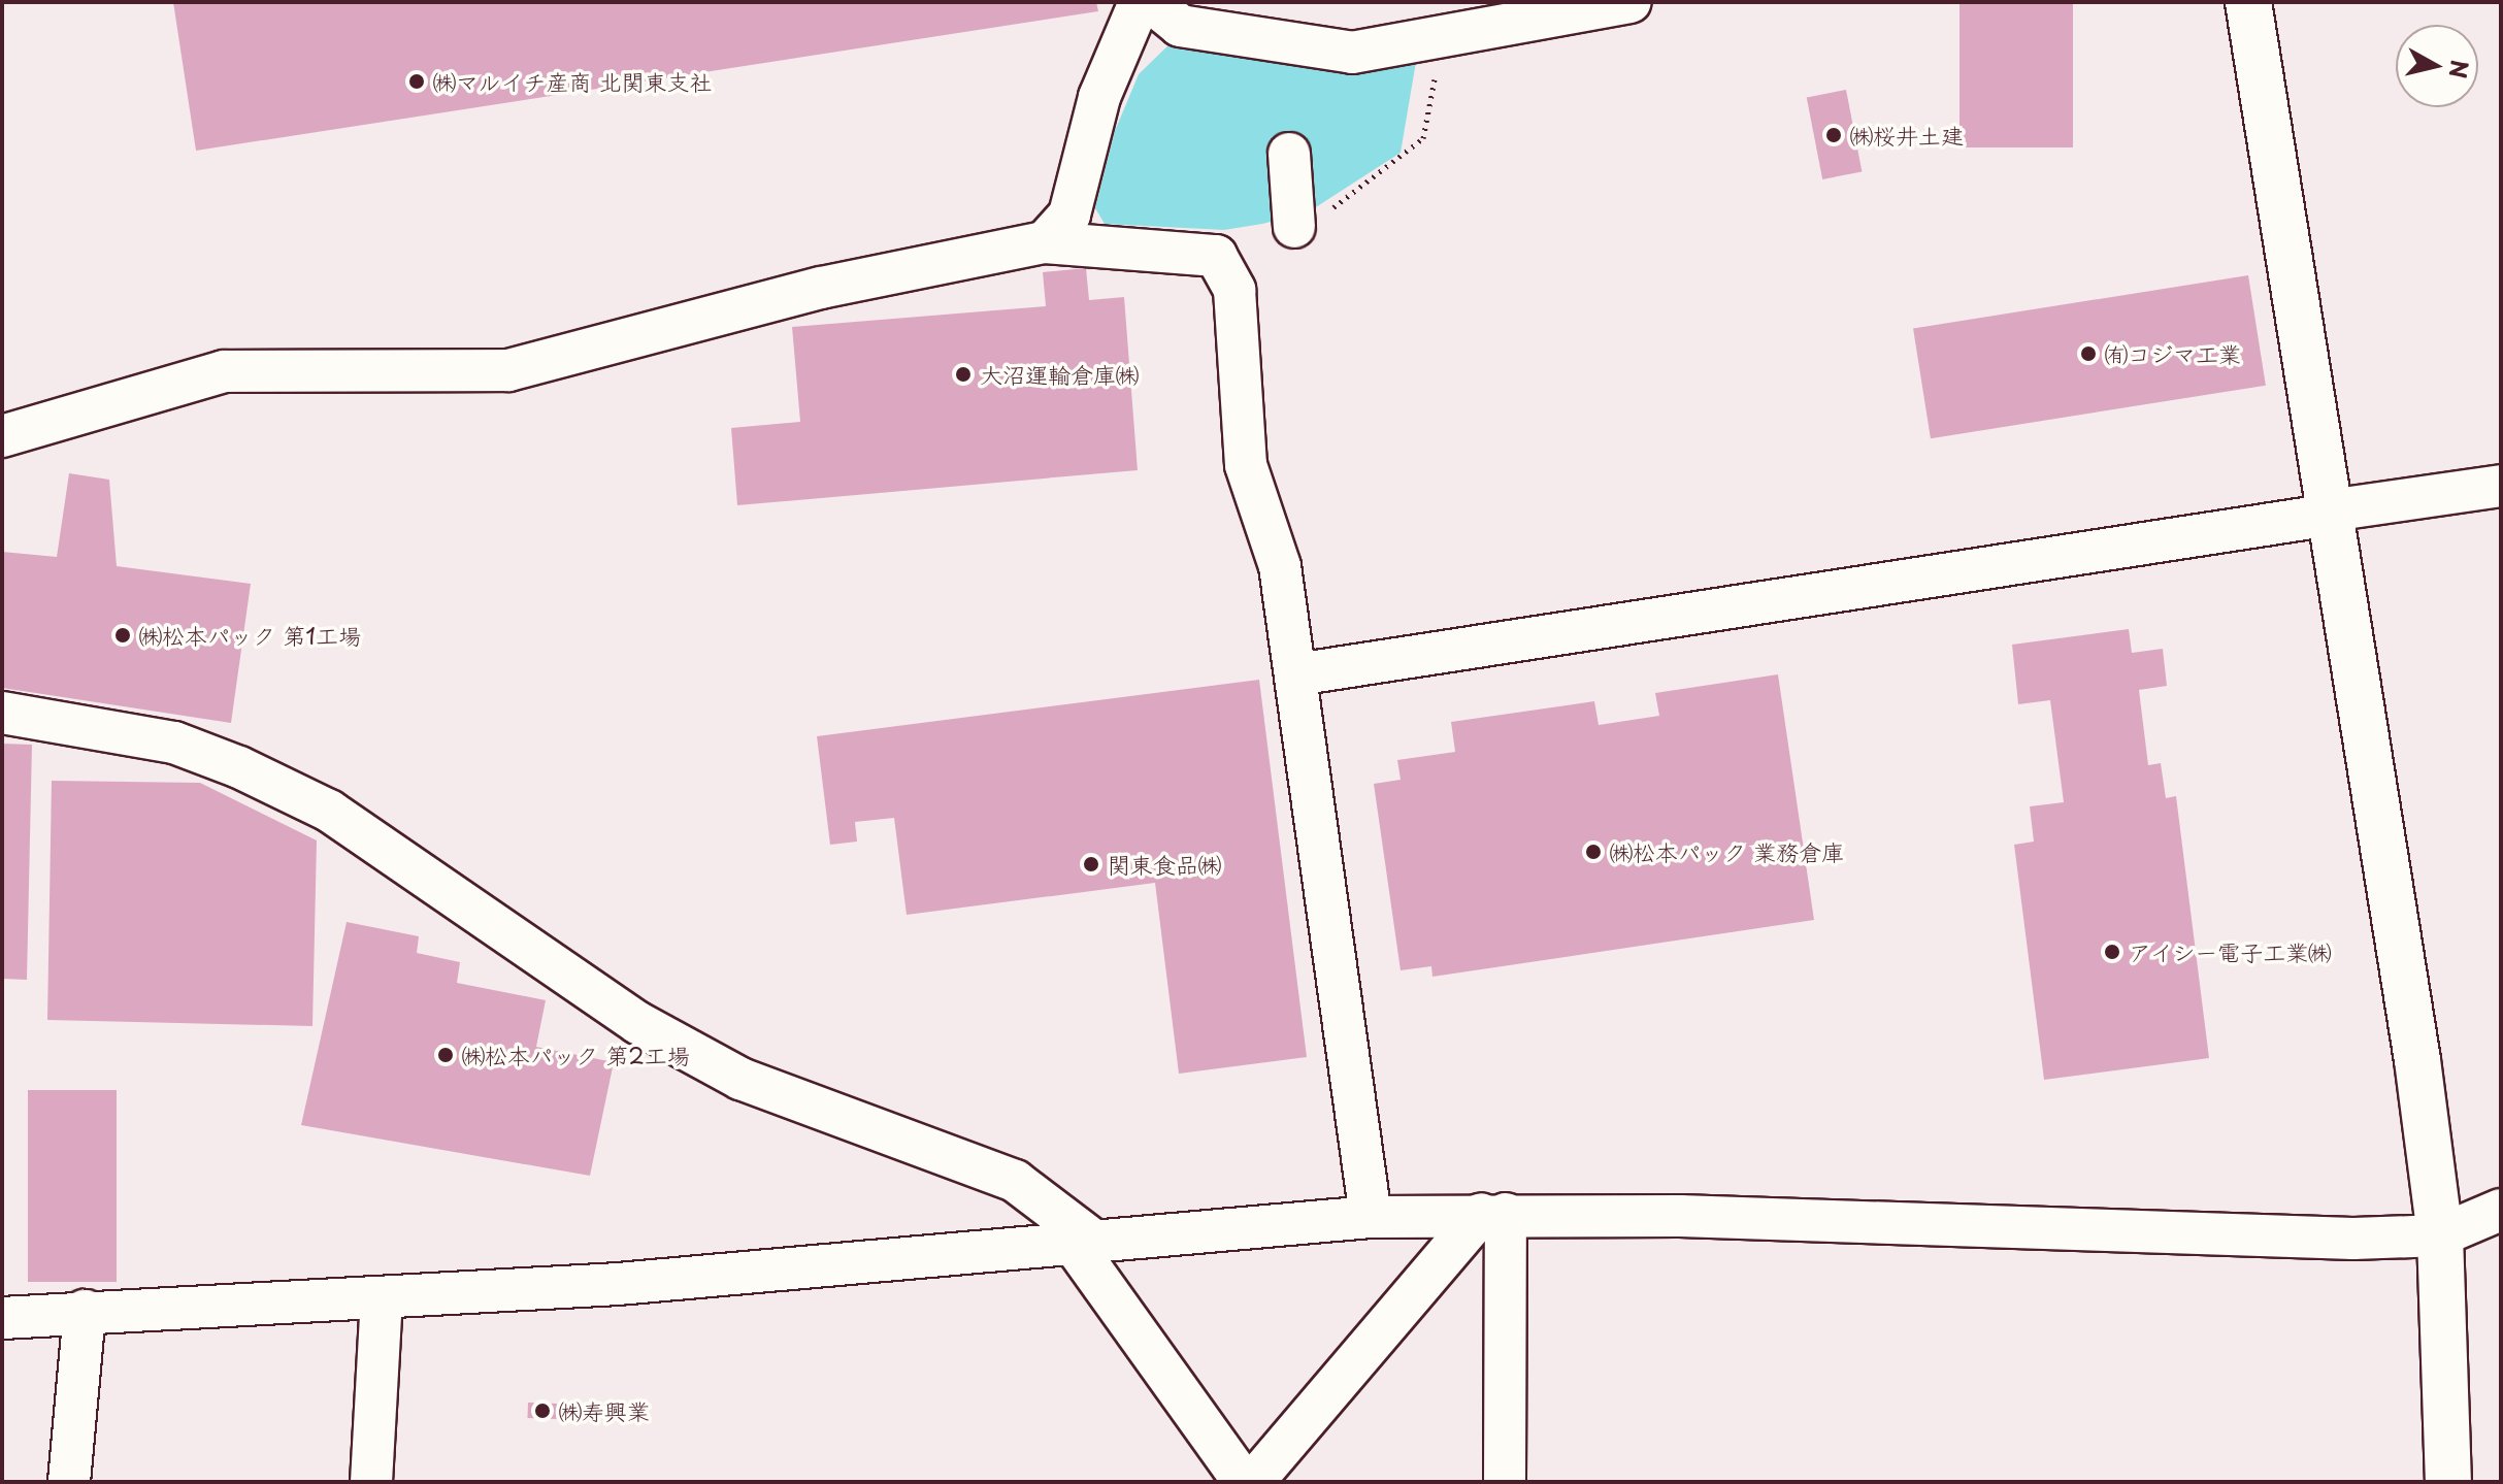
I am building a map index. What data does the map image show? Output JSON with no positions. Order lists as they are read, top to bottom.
{
  "places": [
    "㈱マルイチ産商 北関東支社",
    "㈱桜井土建",
    "㈲コジマ工業",
    "大沼運輸倉庫㈱",
    "㈱松本パック 第1工場",
    "㈱松本パック 業務倉庫",
    "関東食品㈱",
    "アイシー電子工業㈱",
    "㈱松本パック 第2工場",
    "㈱寿興業"
  ],
  "north": "right"
}
